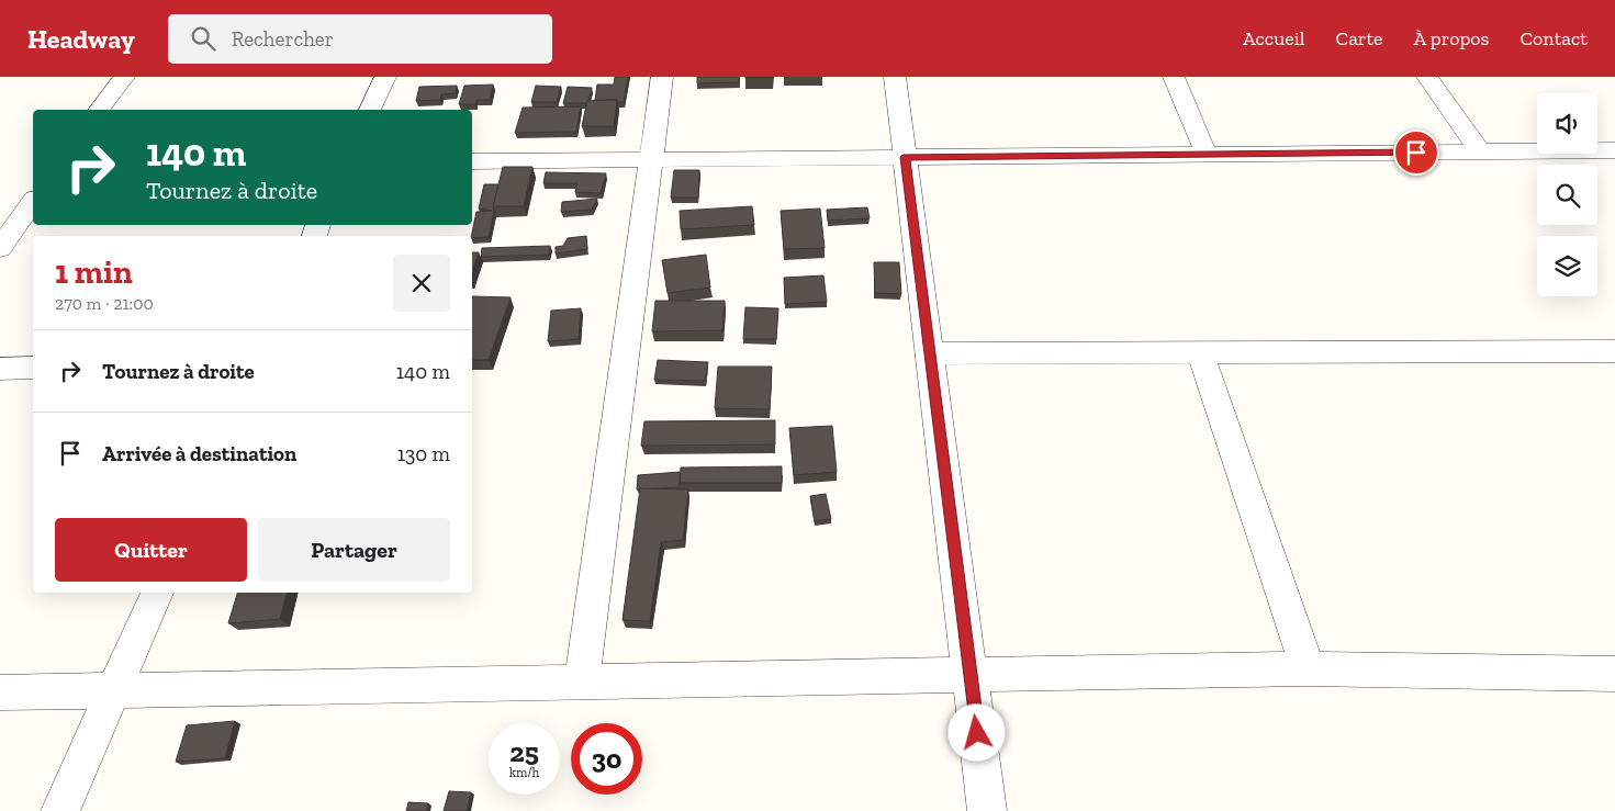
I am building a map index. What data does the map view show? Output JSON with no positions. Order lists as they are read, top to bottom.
{
  "page": {
    "header": "Headway",
    "search": "Rechercher",
    "nav": [
      "Accueil",
      "Carte",
      "À propos",
      "Contact"
    ],
    "turn": ["140 m", "Tournez à droite"],
    "heading": ["1 min", "270 m · 21:00"],
    "list": [
      {
        "name": "Tournez à droite",
        "value": "140 m"
      },
      {
        "name": "Arrivée à destination",
        "value": "130 m"
      }
    ],
    "buttons": ["Quitter", "Partager"],
    "speed": "25 km/h",
    "limit": "30"
  }
}
